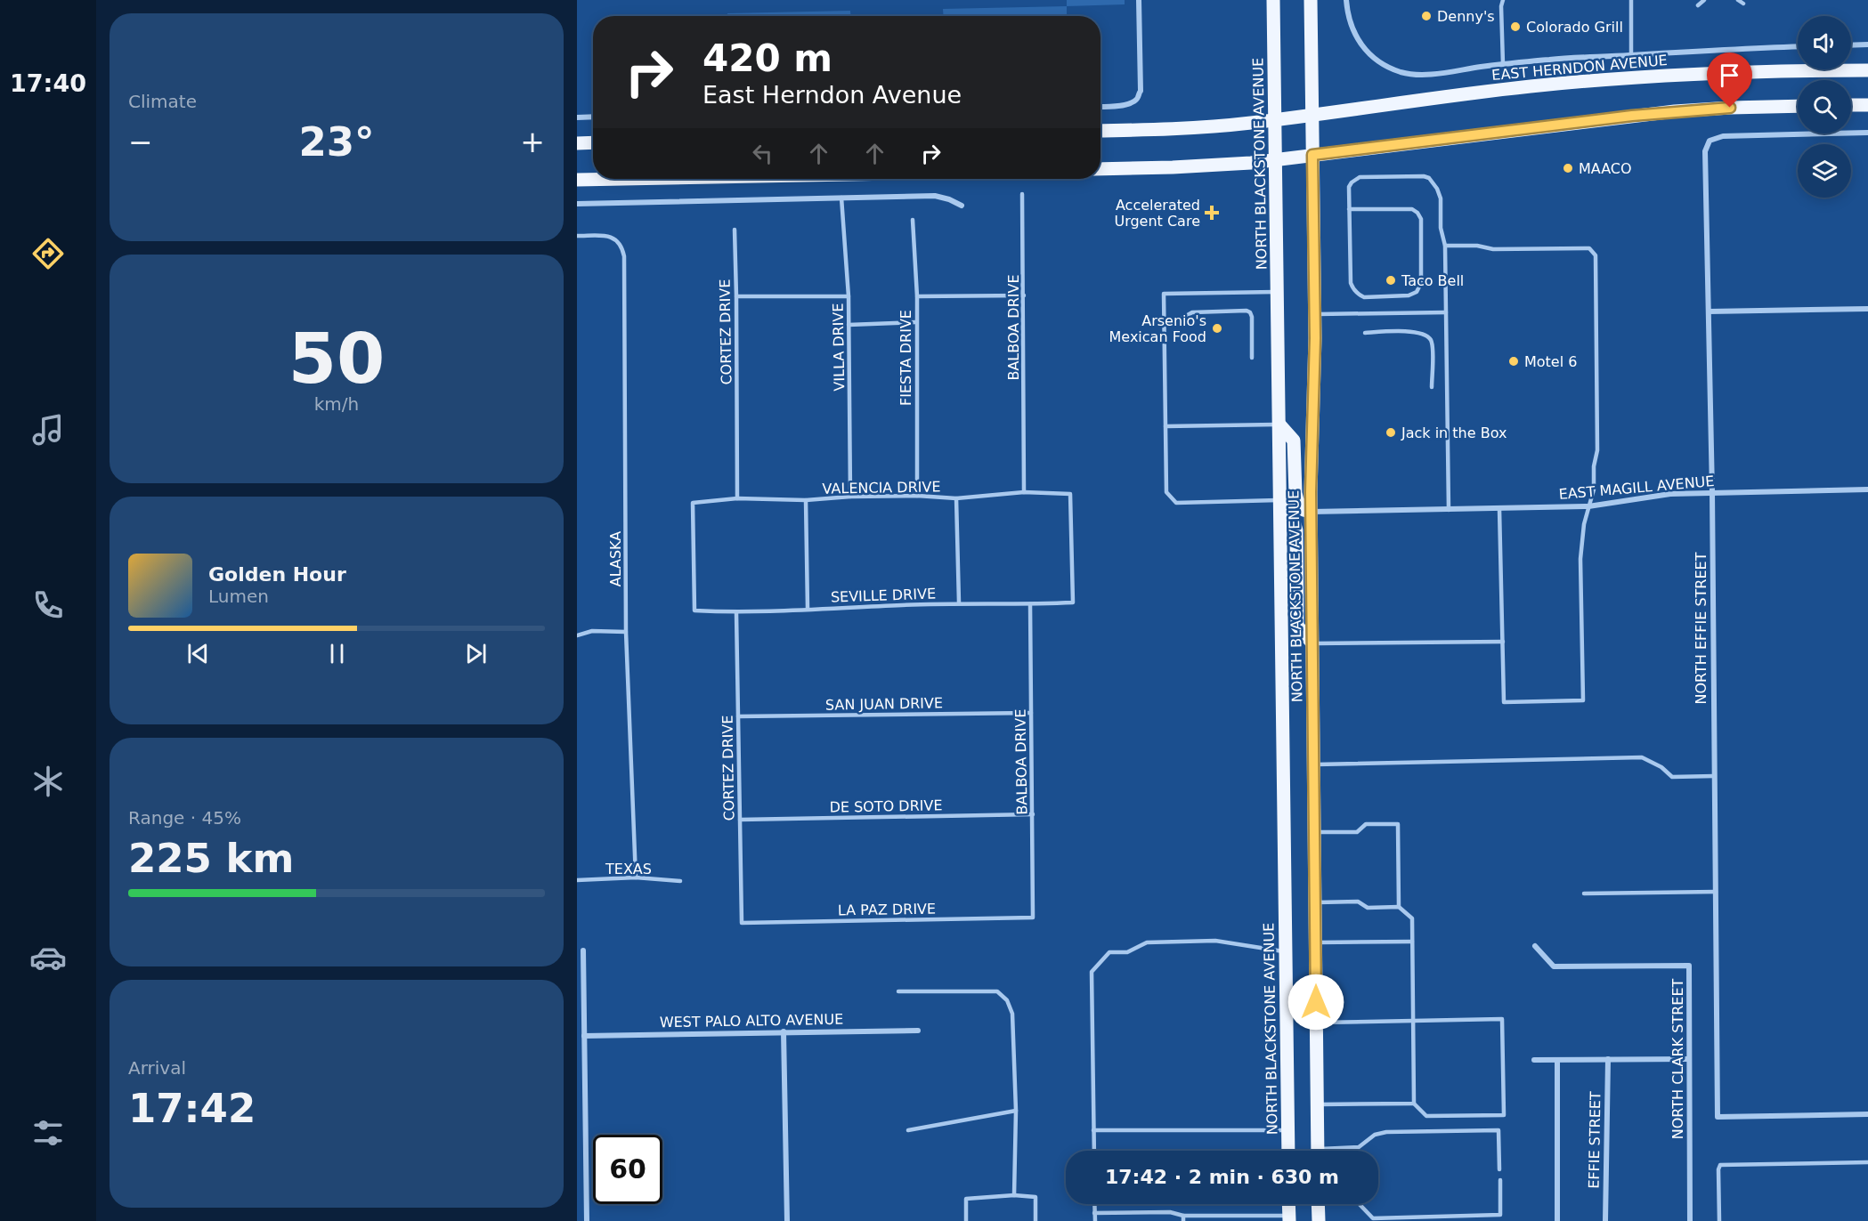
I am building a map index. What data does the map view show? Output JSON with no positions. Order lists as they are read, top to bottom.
{
  "streets": {
    "main road": ["EAST HERNDON AVENUE", "NORTH BLACKSTONE AVENUE"],
    "street": [
      "EAST MAGILL AVENUE",
      "NORTH EFFIE STREET",
      "WEST PALO ALTO AVENUE",
      "NORTH CLARK STREET",
      "EFFIE STREET"
    ],
    "lane": [
      "BALBOA DRIVE",
      "CORTEZ DRIVE",
      "VILLA DRIVE",
      "FIESTA DRIVE",
      "VALENCIA DRIVE",
      "ALASKA",
      "SEVILLE DRIVE",
      "SAN JUAN DRIVE",
      "DE SOTO DRIVE",
      "TEXAS",
      "LA PAZ DRIVE"
    ]
  },
  "crossings": [
    ["EAST HERNDON AVENUE", "NORTH BLACKSTONE AVENUE"],
    ["NORTH BLACKSTONE AVENUE", "EAST MAGILL AVENUE"],
    ["BALBOA DRIVE", "VALENCIA DRIVE"],
    ["BALBOA DRIVE", "SEVILLE DRIVE"],
    ["BALBOA DRIVE", "SAN JUAN DRIVE"],
    ["BALBOA DRIVE", "DE SOTO DRIVE"],
    ["BALBOA DRIVE", "LA PAZ DRIVE"],
    ["CORTEZ DRIVE", "VALENCIA DRIVE"],
    ["CORTEZ DRIVE", "SEVILLE DRIVE"],
    ["CORTEZ DRIVE", "SAN JUAN DRIVE"],
    ["CORTEZ DRIVE", "DE SOTO DRIVE"],
    ["CORTEZ DRIVE", "LA PAZ DRIVE"],
    ["VILLA DRIVE", "VALENCIA DRIVE"],
    ["FIESTA DRIVE", "VALENCIA DRIVE"],
    ["VALENCIA DRIVE", "SEVILLE DRIVE"],
    ["EAST MAGILL AVENUE", "NORTH EFFIE STREET"],
    ["ALASKA", "TEXAS"]
  ],
  "places": {
    "other": [
      "Denny's",
      "Colorado Grill",
      "MAACO",
      "Taco Bell",
      "Arsenio's Mexican Food",
      "Motel 6",
      "Jack in the Box"
    ],
    "health": ["Accelerated Urgent Care"]
  },
  "page": {
    "tabs": "17:40",
    "tile": [
      "Climate",
      ["50", "km/h"],
      ["Range · 45%", "225 km"],
      ["Arrival", "17:42"]
    ],
    "turn": ["420 m", "East Herndon Avenue"],
    "heat": ["−", "23°", "+"],
    "song": ["Golden Hour", "Lumen"],
    "limit": "60",
    "trip": "17:42 · 2 min · 630 m"
  }
}
